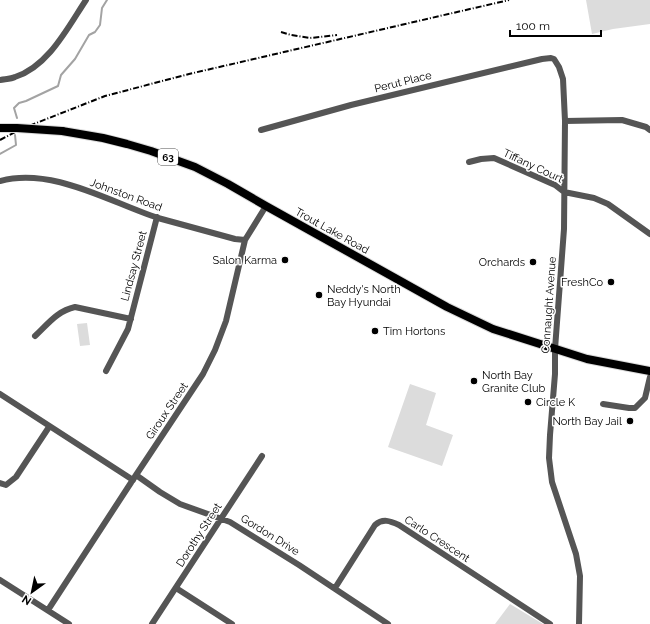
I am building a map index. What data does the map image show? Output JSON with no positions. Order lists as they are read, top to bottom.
{
  "streets": {
    "main road": ["63", "Trout Lake Road"],
    "street": [
      "Perut Place",
      "Tiffany Court",
      "Johnston Road",
      "Lindsay Street",
      "Connaught Avenue",
      "Giroux Street",
      "Dorothy Street",
      "Gordon Drive",
      "Carlo Crescent"
    ]
  },
  "crossings": [
    ["Perut Place", "Connaught Avenue"],
    ["Tiffany Court", "Connaught Avenue"],
    ["Johnston Road", "Lindsay Street"],
    ["Johnston Road", "Giroux Street"],
    ["Trout Lake Road", "Connaught Avenue"],
    ["Trout Lake Road", "Giroux Street"],
    ["Giroux Street", "Gordon Drive"],
    ["Dorothy Street", "Gordon Drive"],
    ["Gordon Drive", "Carlo Crescent"]
  ],
  "places": [
    "Salon Karma",
    "Orchards",
    "FreshCo",
    "Neddy's North Bay Hyundai",
    "Tim Hortons",
    "North Bay Granite Club",
    "Circle K",
    "North Bay Jail"
  ],
  "scale_bar": "100 m",
  "north": "bottom left"
}
